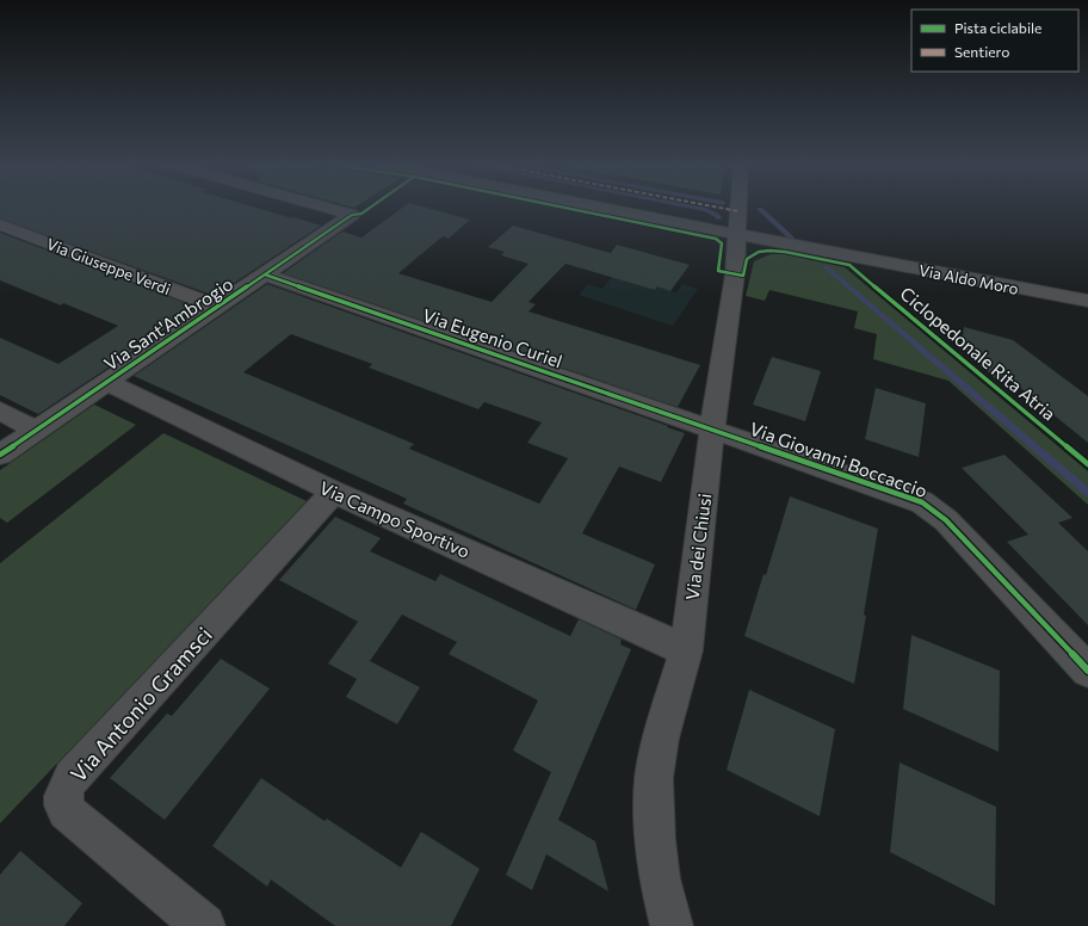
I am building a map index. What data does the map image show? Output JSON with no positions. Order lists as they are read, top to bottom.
{
  "streets": {
    "street": [
      "Via Giuseppe Verdi",
      "Via Aldo Moro",
      "Via Sant'Ambrogio",
      "Via Eugenio Curiel",
      "Via Giovanni Boccaccio",
      "Via Campo Sportivo",
      "Via dei Chiusi",
      "Via Antonio Gramsci"
    ],
    "cycle path": ["Ciclopedonale Rita Atria"]
  },
  "crossings": [
    ["Via Giuseppe Verdi", "Via Sant'Ambrogio"],
    ["Via Aldo Moro", "Via dei Chiusi"],
    ["Via Sant'Ambrogio", "Via Eugenio Curiel"],
    ["Via Sant'Ambrogio", "Via Campo Sportivo"],
    ["Via Eugenio Curiel", "Via Giovanni Boccaccio"],
    ["Via Eugenio Curiel", "Via dei Chiusi"],
    ["Via Giovanni Boccaccio", "Via dei Chiusi"],
    ["Via Campo Sportivo", "Via dei Chiusi"],
    ["Via Campo Sportivo", "Via Antonio Gramsci"]
  ],
  "legend": ["Pista ciclabile", "Sentiero"]
}
